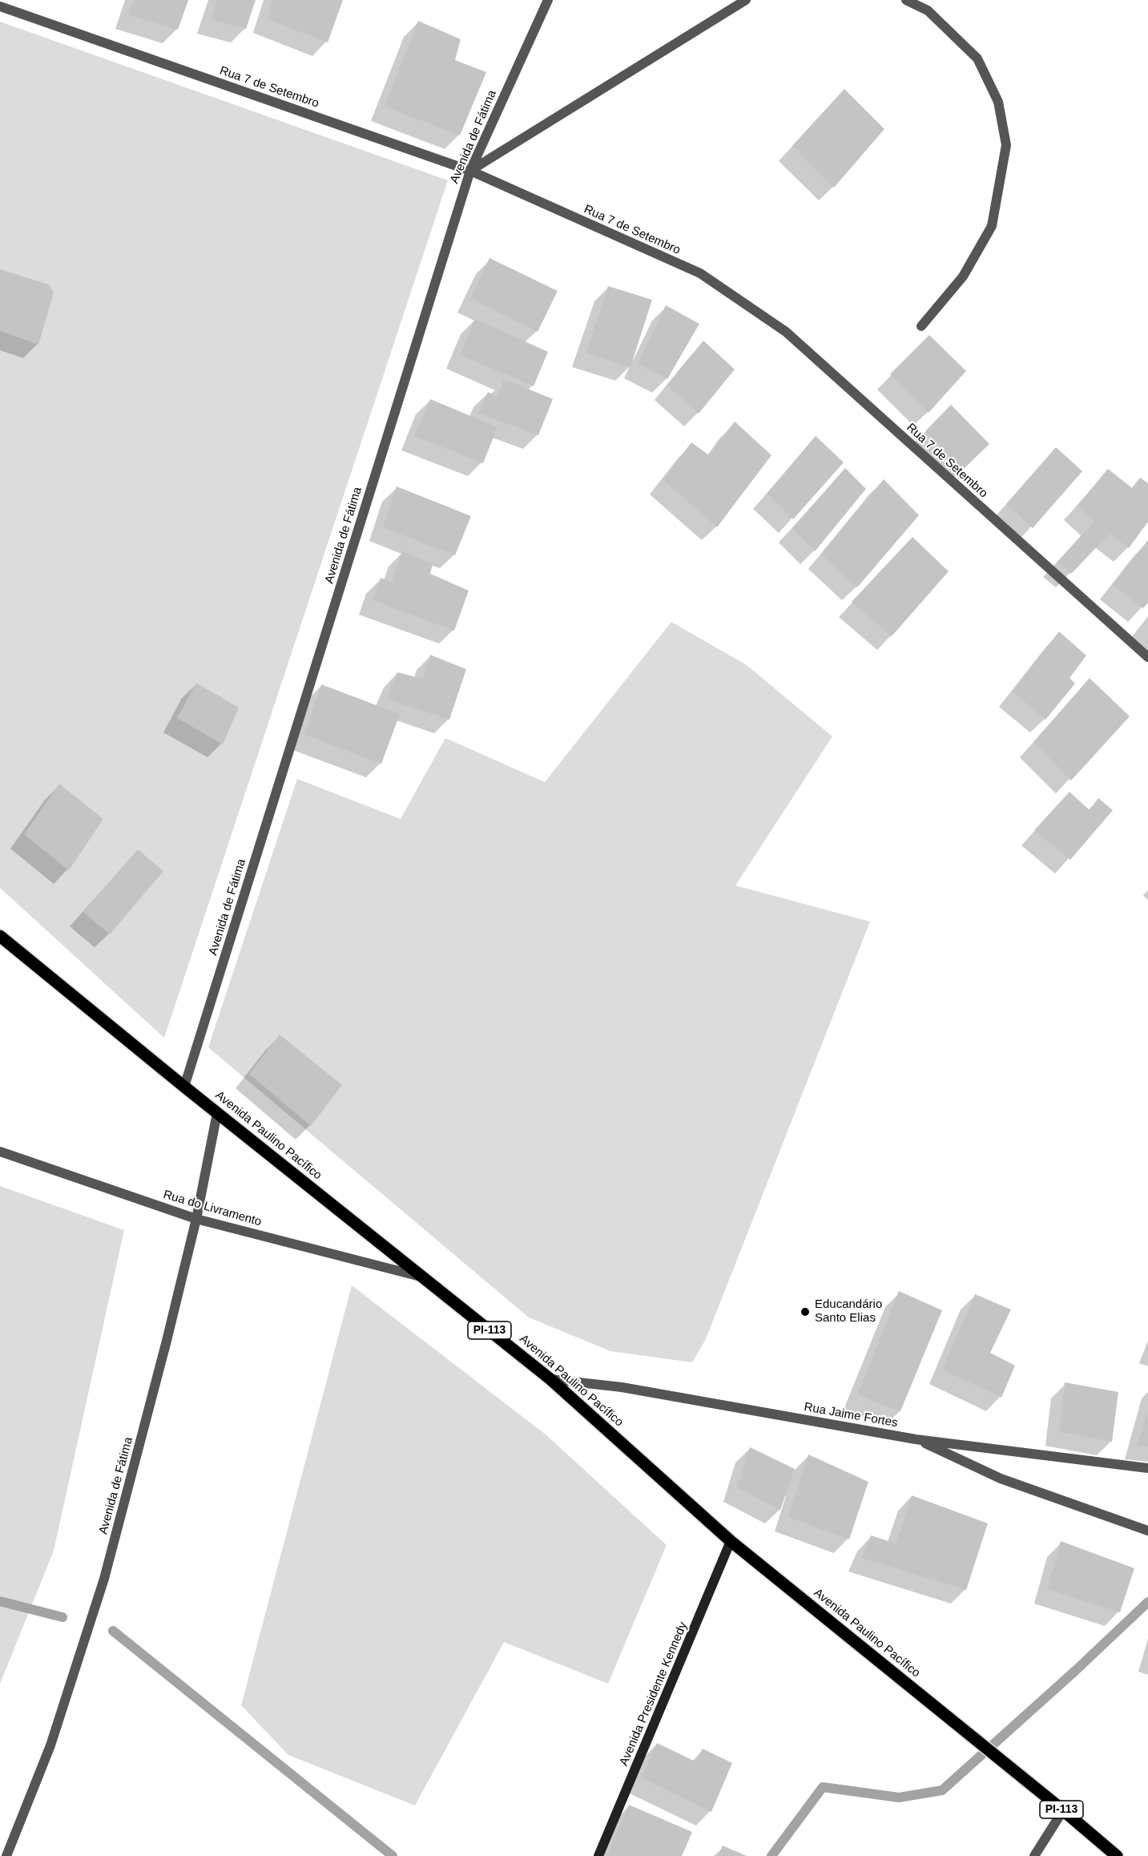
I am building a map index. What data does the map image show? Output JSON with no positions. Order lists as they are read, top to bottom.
{
  "streets": {
    "main road": ["Avenida Paulino Pacífico", "PI-113"],
    "street": [
      "Rua 7 de Setembro",
      "Avenida de Fátima",
      "Rua do Livramento",
      "Rua Jaime Fortes",
      "Avenida Presidente Kennedy"
    ]
  },
  "crossings": [
    ["Rua 7 de Setembro", "Avenida de Fátima"],
    ["Avenida de Fátima", "Avenida Paulino Pacífico"],
    ["Avenida de Fátima", "Rua do Livramento"],
    ["Avenida Paulino Pacífico", "Rua do Livramento"],
    ["Avenida Paulino Pacífico", "Rua Jaime Fortes"],
    ["Avenida Paulino Pacífico", "Avenida Presidente Kennedy"]
  ],
  "places": ["Educandário Santo Elias"]
}
